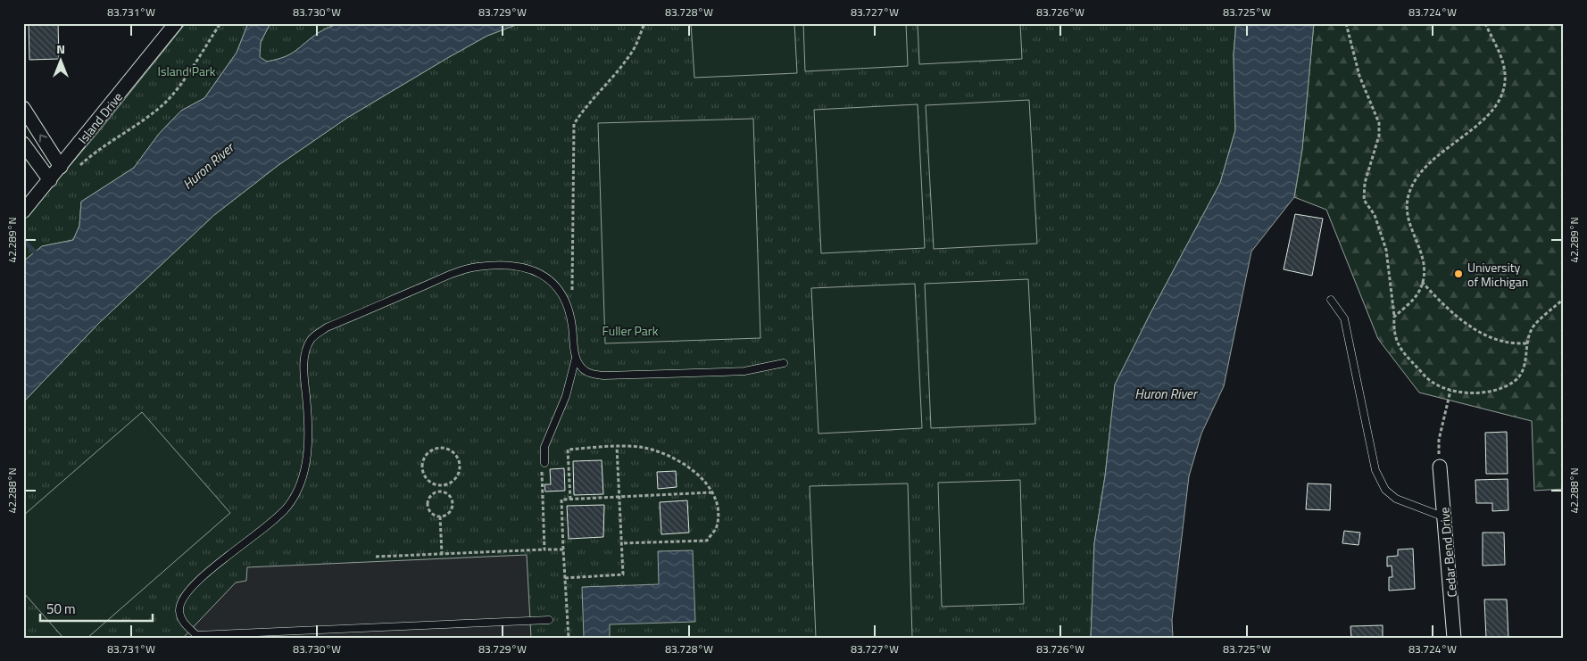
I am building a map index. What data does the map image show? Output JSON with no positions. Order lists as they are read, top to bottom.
{
  "streets": {
    "street": ["Island Drive", "Cedar Bend Drive"]
  },
  "water": ["Huron River"],
  "parks": ["Island Park", "Fuller Park"],
  "places": ["University of Michigan"],
  "scale_bar": "50 m",
  "north": "top",
  "coordinates": [
    "83.731°W",
    "83.730°W",
    "83.729°W",
    "83.728°W",
    "83.727°W",
    "83.726°W",
    "83.725°W",
    "83.724°W",
    "42.289°N",
    "42.288°N"
  ]
}
